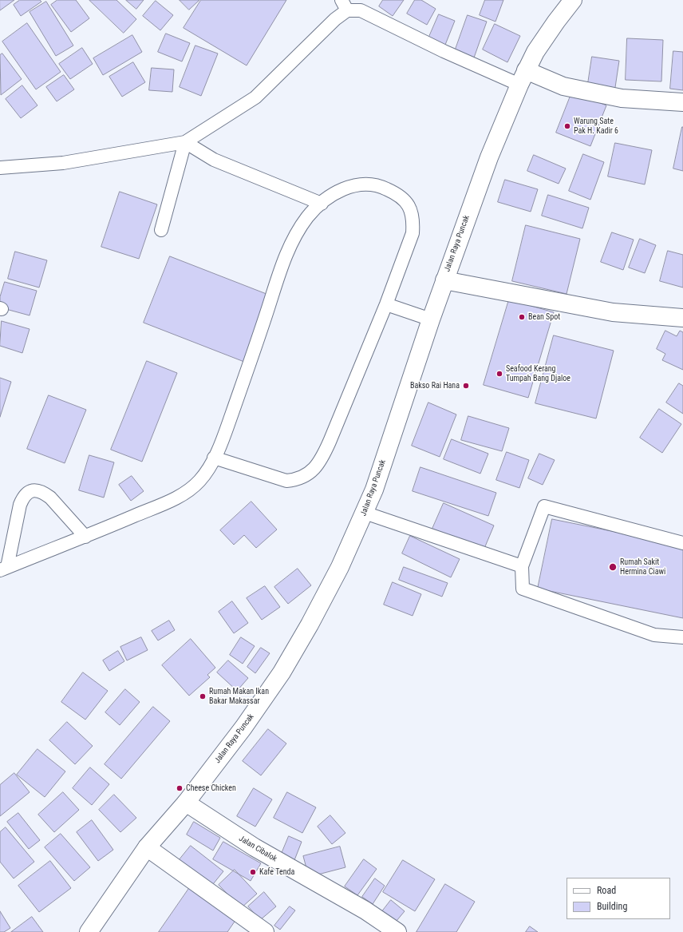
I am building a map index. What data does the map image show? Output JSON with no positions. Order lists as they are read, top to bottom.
{
  "streets": {
    "main road": ["Jalan Raya Puncak", "Jalan Cibalok"]
  },
  "crossings": [
    ["Jalan Raya Puncak", "Jalan Cibalok"]
  ],
  "places": [
    "Warung Sate Pak H. Kadir 6",
    "Bean Spot",
    "Seafood Kerang Tumpah Bang Djaloe",
    "Bakso Rai Hana",
    "Rumah Sakit Hermina Ciawi",
    "Rumah Makan Ikan Bakar Makassar",
    "Cheese Chicken",
    "Kafe Tenda"
  ],
  "legend": ["Road", "Building"]
}
